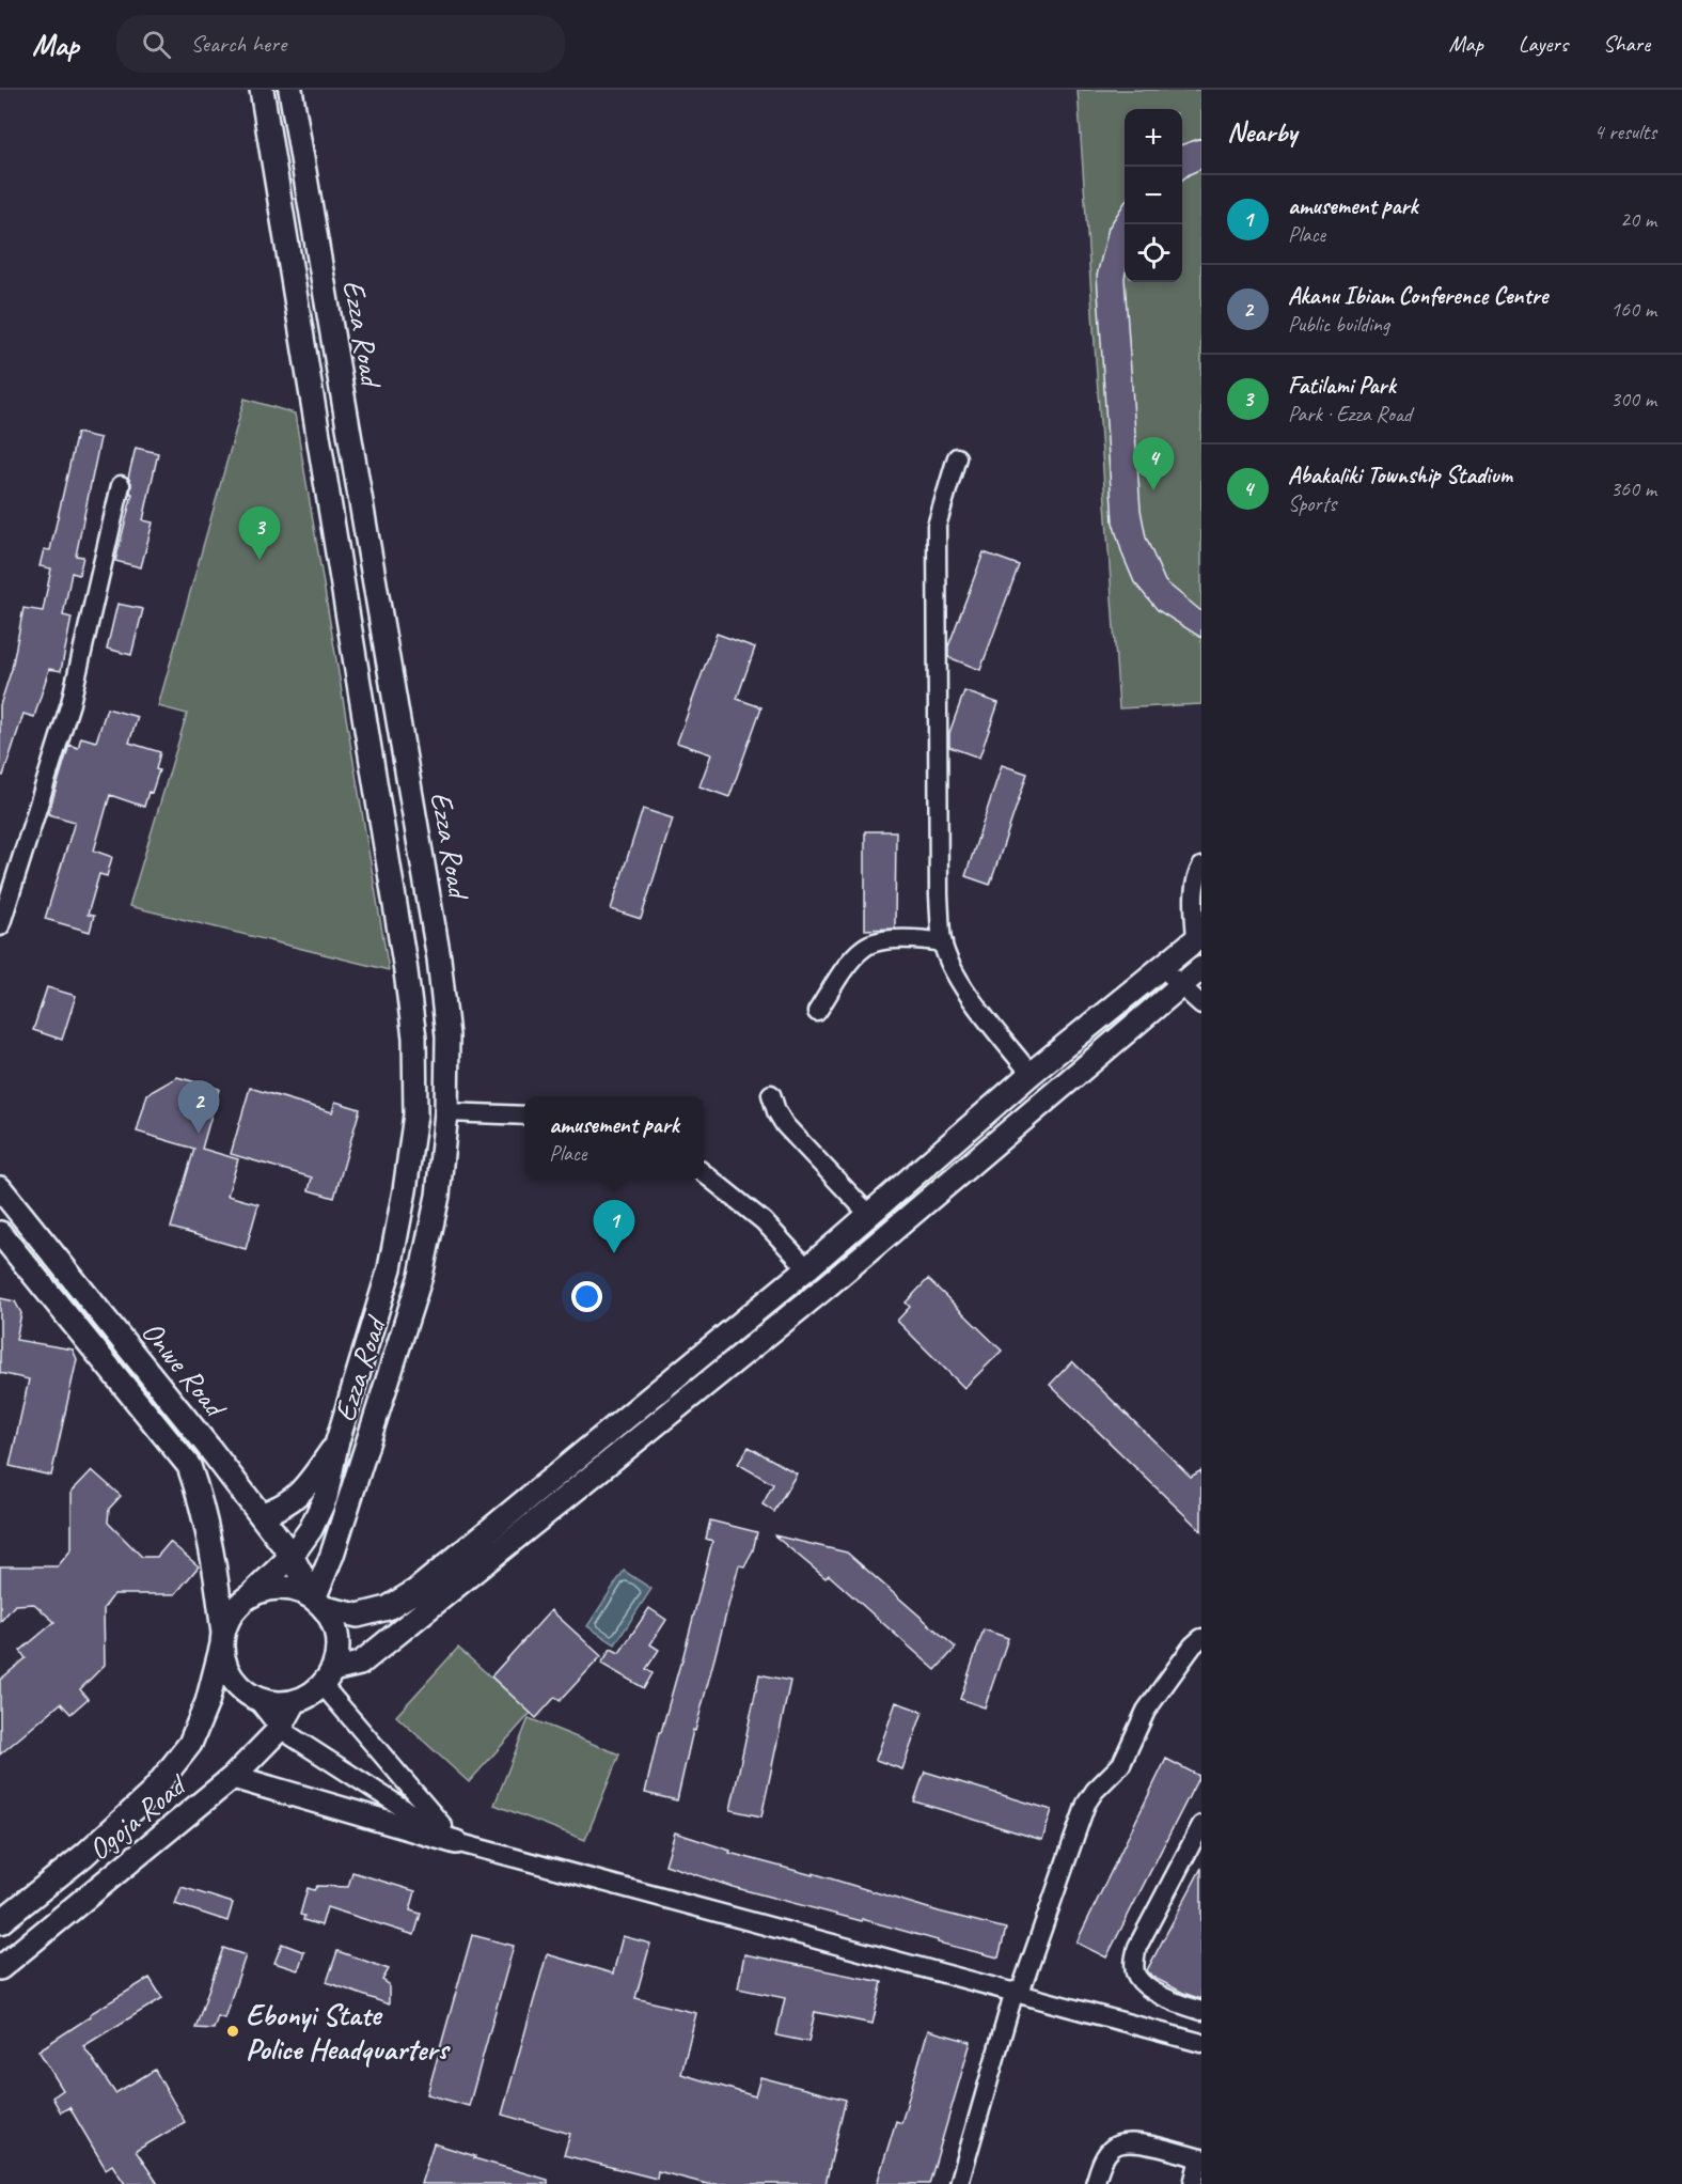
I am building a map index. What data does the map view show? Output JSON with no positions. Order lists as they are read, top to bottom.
{
  "streets": {
    "main road": ["Ezza Road", "Onwe Road", "Ogoja Road"]
  },
  "crossings": [
    ["Ezza Road", "Onwe Road"],
    ["Ezza Road", "Ogoja Road"],
    ["Onwe Road", "Ogoja Road"]
  ],
  "places": ["Ebonyi State Police Headquarters"],
  "page": {
    "header": "Map",
    "search": "Search here",
    "nav": ["Map", "Layers", "Share"],
    "heading": ["Nearby", "4 results"],
    "map_buttons": ["+", "−"],
    "list": [
      {
        "mark": "1",
        "name": "amusement park",
        "note": "Place",
        "value": "20 m"
      },
      {
        "mark": "2",
        "name": "Akanu Ibiam Conference Centre",
        "note": "Public building",
        "value": "160 m"
      },
      {
        "mark": "3",
        "name": "Fatilami Park",
        "note": "Park · Ezza Road",
        "value": "300 m"
      },
      {
        "mark": "4",
        "name": "Abakaliki Township Stadium",
        "note": "Sports",
        "value": "360 m"
      }
    ],
    "pins": [
      "4",
      "3",
      "2",
      "1"
    ],
    "popup": ["amusement park", "Place"]
  }
}
